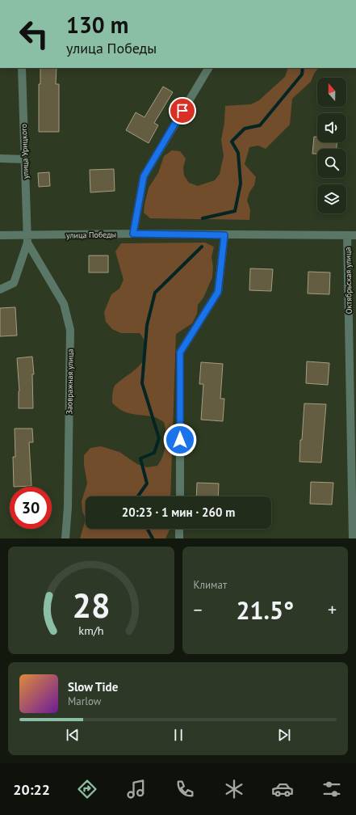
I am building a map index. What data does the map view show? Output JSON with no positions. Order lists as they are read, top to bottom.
{
  "streets": {
    "street": [
      "улица Урицкого",
      "улица Победы",
      "Октябрьская улица",
      "Заовражная улица"
    ]
  },
  "crossings": [
    ["улица Урицкого", "улица Победы"],
    ["улица Урицкого", "Заовражная улица"],
    ["улица Победы", "Октябрьская улица"],
    ["улица Победы", "Заовражная улица"]
  ],
  "north": "top",
  "page": {
    "turn": ["130 m", "улица Победы"],
    "limit": "30",
    "trip": "20:23 · 1 мин · 260 m",
    "tile": "Климат",
    "heat": ["−", "21.5°", "+"],
    "song": ["Slow Tide", "Marlow"],
    "tabs": "20:22",
    "gauge": ["28", "km/h"]
  }
}
